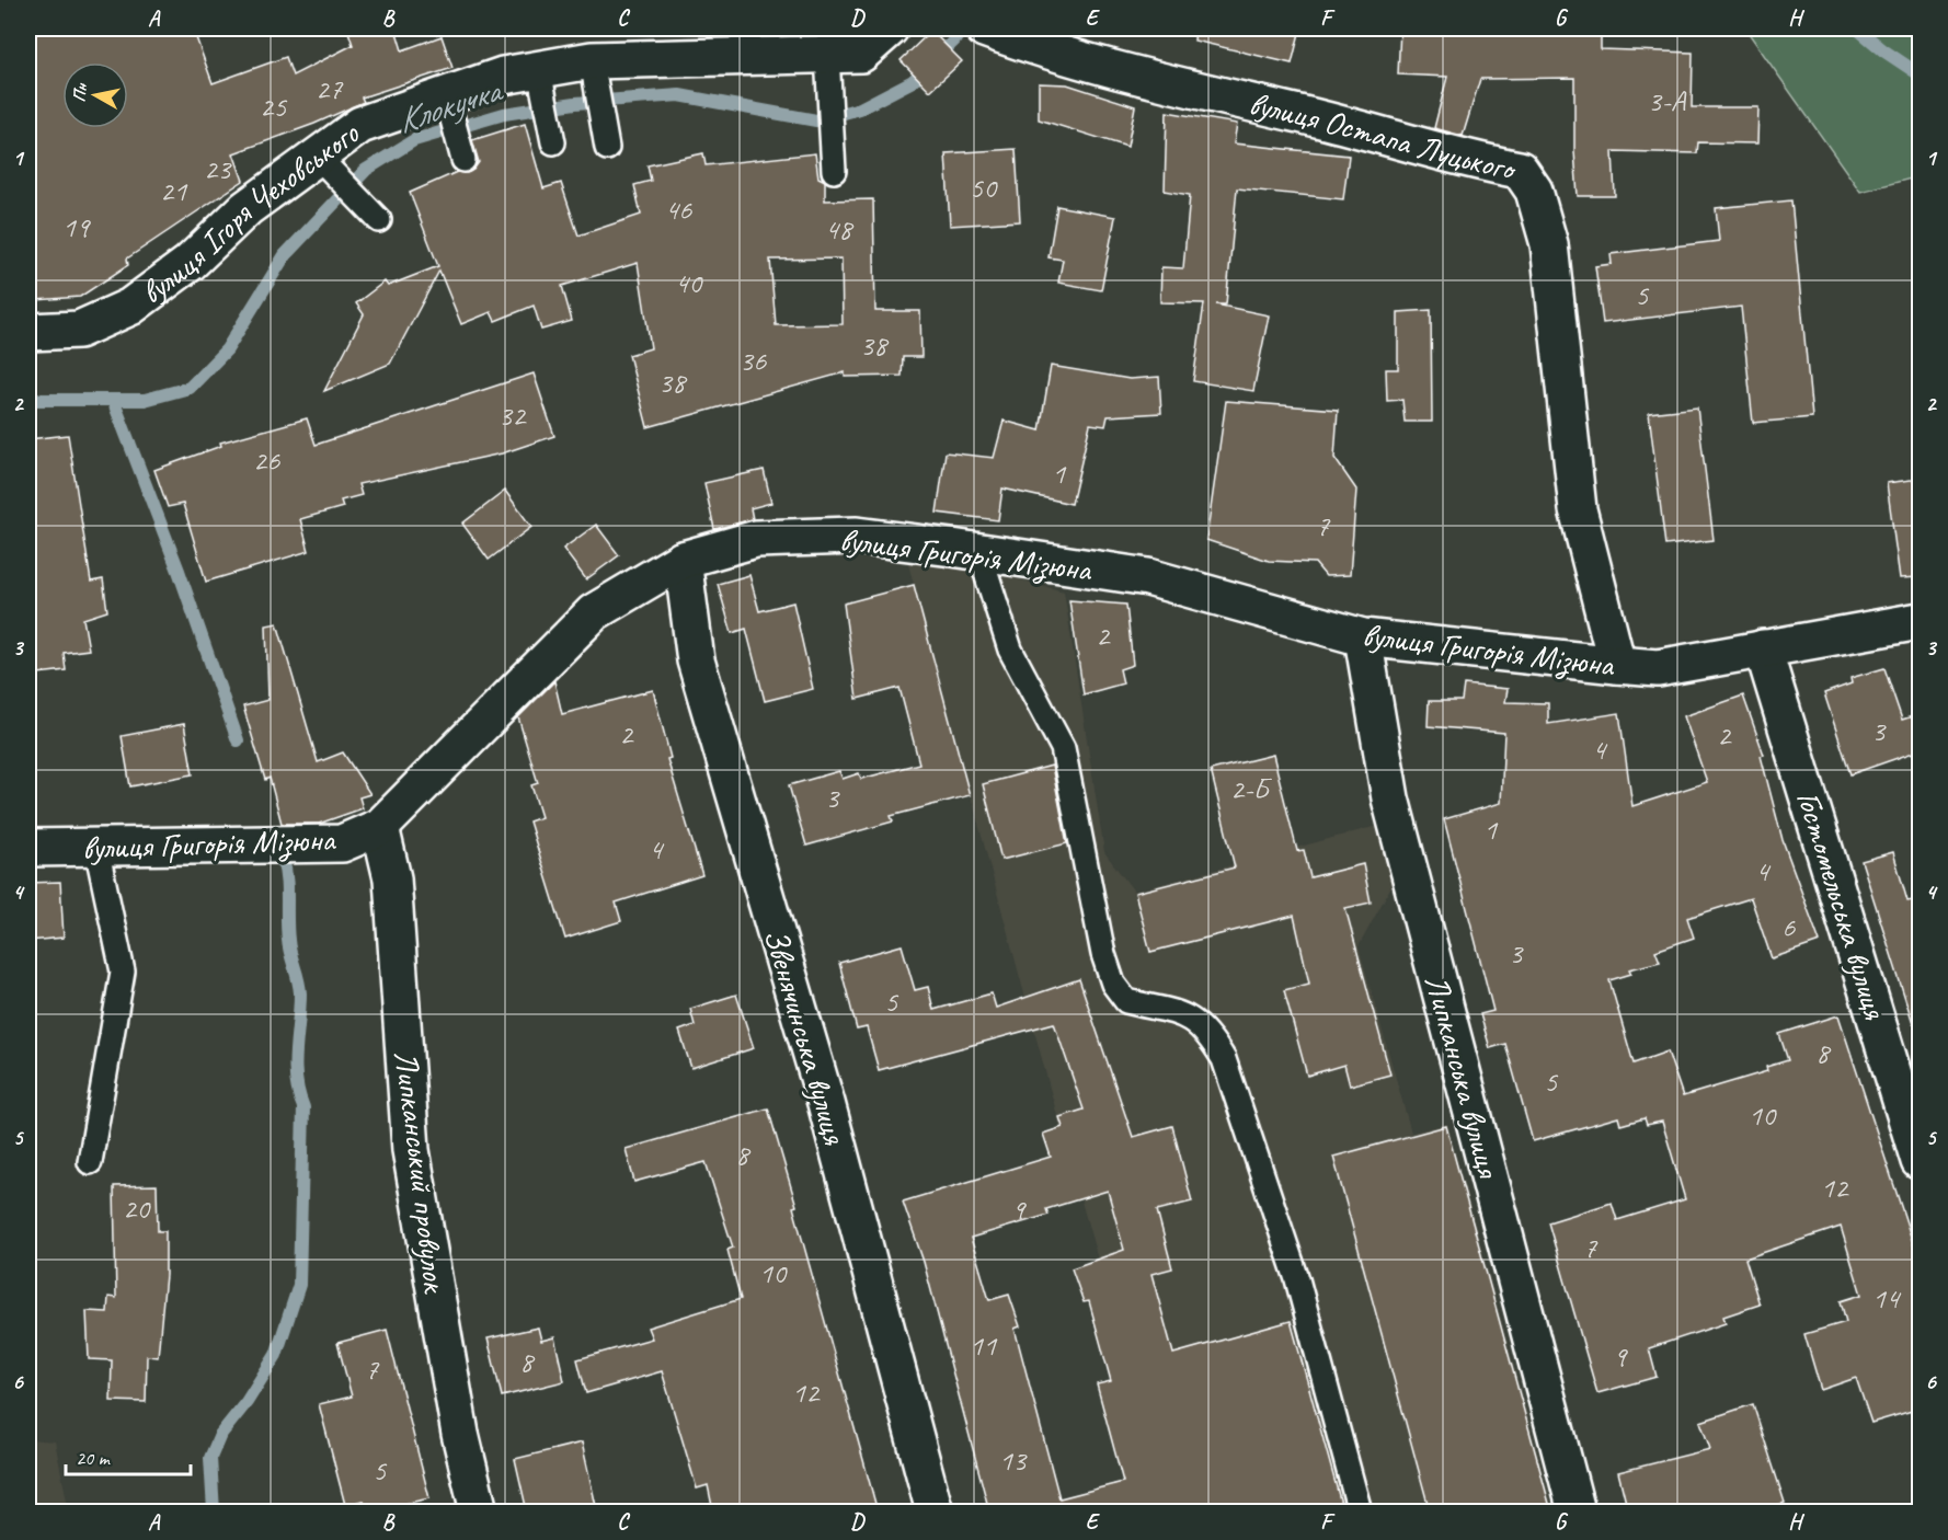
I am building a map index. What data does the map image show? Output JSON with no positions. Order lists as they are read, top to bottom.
{
  "streets": {
    "street": [
      "вулиця Остапа Луцького",
      "вулиця Ігоря Чеховського",
      "вулиця Григорія Мізюна",
      "Гостомельська вулиця",
      "Звенячинська вулиця",
      "Липканська вулиця",
      "Липканський провулок"
    ]
  },
  "crossings": [
    ["вулиця Остапа Луцького", "вулиця Григорія Мізюна"],
    ["вулиця Григорія Мізюна", "Гостомельська вулиця"],
    ["вулиця Григорія Мізюна", "Звенячинська вулиця"],
    ["вулиця Григорія Мізюна", "Липканська вулиця"],
    ["вулиця Григорія Мізюна", "Липканський провулок"]
  ],
  "water": ["Клокучка"],
  "house_numbers": [
    "27",
    "3-А",
    "25",
    "23",
    "50",
    "21",
    "46",
    "19",
    "48",
    "40",
    "5",
    "38",
    "36",
    "38",
    "32",
    "26",
    "1",
    "7",
    "2",
    "3",
    "2",
    "2",
    "4",
    "2-Б",
    "3",
    "1",
    "4",
    "4",
    "6",
    "3",
    "5",
    "8",
    "5",
    "10",
    "8",
    "12",
    "20",
    "9",
    "7",
    "10",
    "14",
    "11",
    "9",
    "8",
    "7",
    "12",
    "13",
    "5"
  ],
  "scale_bar": "20 m",
  "north": "left",
  "grid": {
    "columns": [
      "A",
      "B",
      "C",
      "D",
      "E",
      "F",
      "G",
      "H"
    ],
    "rows": [
      "1",
      "2",
      "3",
      "4",
      "5",
      "6"
    ]
  }
}
